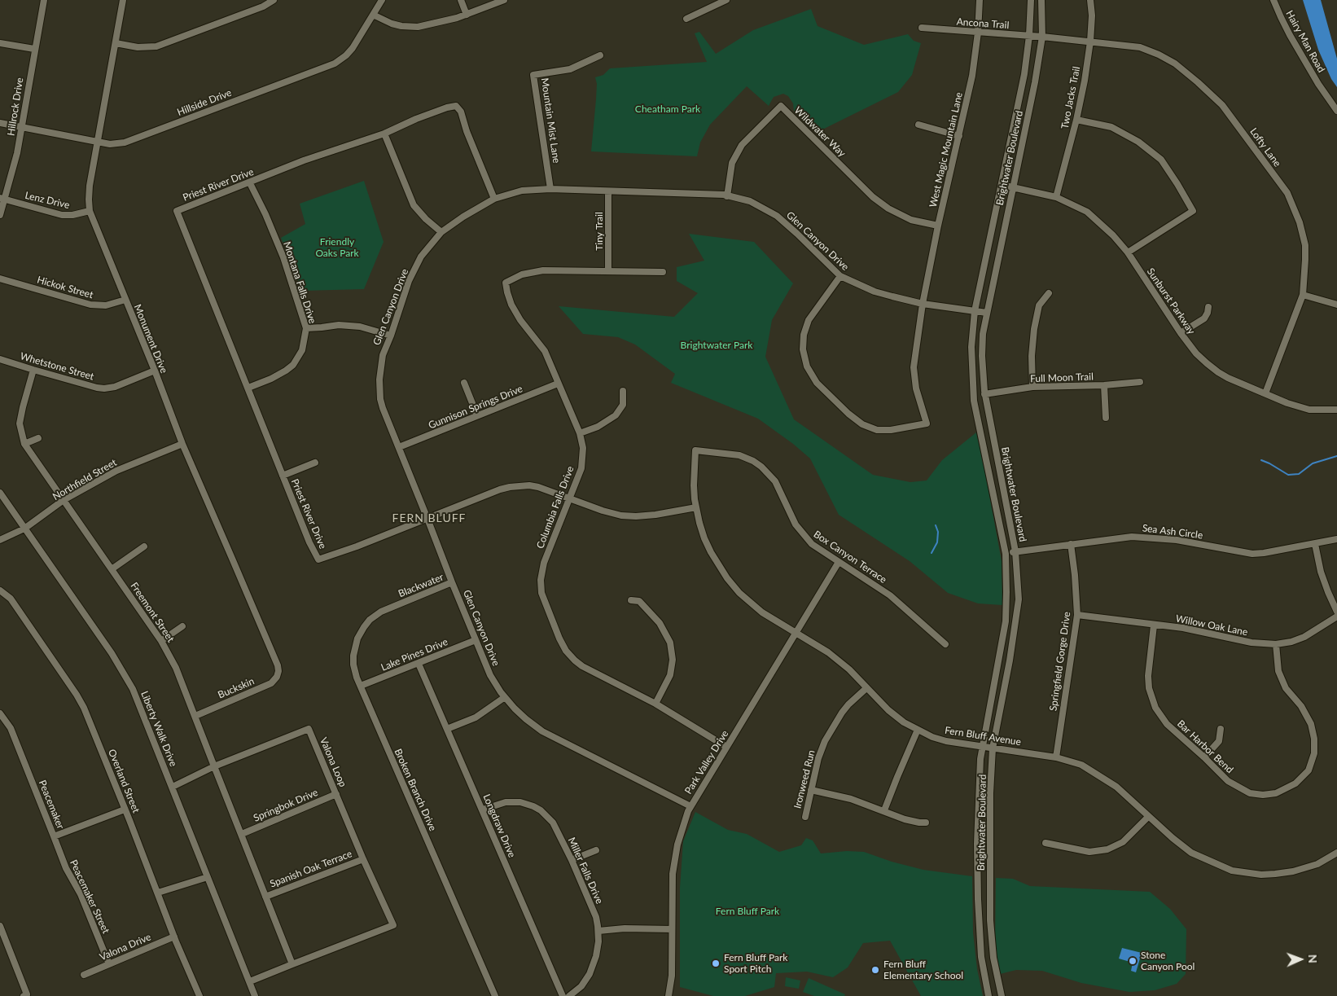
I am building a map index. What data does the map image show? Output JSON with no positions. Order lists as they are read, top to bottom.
{
  "streets": {
    "street": [
      "Ancona Trail",
      "Hairy Man Road",
      "Two Jacks Trail",
      "Hillside Drive",
      "Hillrock Drive",
      "Mountain Mist Lane",
      "Wildwater Way",
      "Lofty Lane",
      "West Magic Mountain Lane",
      "Brightwater Boulevard",
      "Priest River Drive",
      "Lenz Drive",
      "Tiny Trail",
      "Glen Canyon Drive",
      "Montana Falls Drive",
      "Hickok Street",
      "Sunburst Parkway",
      "Monument Drive",
      "Whetstone Street",
      "Full Moon Trail",
      "Gunnison Springs Drive",
      "Northfield Street",
      "Columbia Falls Drive",
      "Sea Ash Circle",
      "Box Canyon Terrace",
      "Blackwater",
      "Freemont Street",
      "Willow Oak Lane",
      "Lake Pines Drive",
      "Springfield Gorge Drive",
      "Buckskin",
      "Liberty Walk Drive",
      "Fern Bluff Avenue",
      "Bar Harbor Bend",
      "Valona Loop",
      "Park Valley Drive",
      "Ironweed Run",
      "Overland Street",
      "Broken Branch Drive",
      "Peacemaker",
      "Springbok Drive",
      "Longdraw Drive",
      "Spanish Oak Terrace",
      "Miller Falls Drive",
      "Peacemaker Street",
      "Valona Drive"
    ]
  },
  "crossings": [
    ["Ancona Trail", "Lofty Lane"],
    ["Ancona Trail", "West Magic Mountain Lane"],
    ["Ancona Trail", "Brightwater Boulevard"],
    ["Two Jacks Trail", "Lofty Lane"],
    ["Two Jacks Trail", "Sunburst Parkway"],
    ["Hillside Drive", "Hillrock Drive"],
    ["Hillside Drive", "Monument Drive"],
    ["Hillrock Drive", "Lenz Drive"],
    ["Mountain Mist Lane", "Glen Canyon Drive"],
    ["Wildwater Way", "West Magic Mountain Lane"],
    ["Wildwater Way", "Glen Canyon Drive"],
    ["Lofty Lane", "Brightwater Boulevard"],
    ["Lofty Lane", "Sunburst Parkway"],
    ["West Magic Mountain Lane", "Glen Canyon Drive"],
    ["Brightwater Boulevard", "Glen Canyon Drive"],
    ["Brightwater Boulevard", "Sunburst Parkway"],
    ["Brightwater Boulevard", "Full Moon Trail"],
    ["Brightwater Boulevard", "Sea Ash Circle"],
    ["Brightwater Boulevard", "Fern Bluff Avenue"],
    ["Priest River Drive", "Glen Canyon Drive"],
    ["Priest River Drive", "Montana Falls Drive"],
    ["Lenz Drive", "Monument Drive"],
    ["Tiny Trail", "Glen Canyon Drive"],
    ["Tiny Trail", "Columbia Falls Drive"],
    ["Glen Canyon Drive", "Gunnison Springs Drive"],
    ["Glen Canyon Drive", "Blackwater"],
    ["Glen Canyon Drive", "Lake Pines Drive"],
    ["Glen Canyon Drive", "Park Valley Drive"],
    ["Hickok Street", "Monument Drive"],
    ["Monument Drive", "Whetstone Street"],
    ["Monument Drive", "Northfield Street"],
    ["Monument Drive", "Buckskin"],
    ["Whetstone Street", "Freemont Street"],
    ["Gunnison Springs Drive", "Columbia Falls Drive"],
    ["Northfield Street", "Freemont Street"],
    ["Northfield Street", "Liberty Walk Drive"],
    ["Columbia Falls Drive", "Park Valley Drive"],
    ["Sea Ash Circle", "Springfield Gorge Drive"],
    ["Box Canyon Terrace", "Fern Bluff Avenue"],
    ["Box Canyon Terrace", "Park Valley Drive"],
    ["Blackwater", "Broken Branch Drive"],
    ["Freemont Street", "Buckskin"],
    ["Freemont Street", "Valona Loop"],
    ["Willow Oak Lane", "Springfield Gorge Drive"],
    ["Willow Oak Lane", "Bar Harbor Bend"],
    ["Lake Pines Drive", "Broken Branch Drive"],
    ["Lake Pines Drive", "Longdraw Drive"],
    ["Springfield Gorge Drive", "Fern Bluff Avenue"],
    ["Liberty Walk Drive", "Valona Loop"],
    ["Fern Bluff Avenue", "Park Valley Drive"],
    ["Fern Bluff Avenue", "Ironweed Run"],
    ["Valona Loop", "Springbok Drive"],
    ["Valona Loop", "Spanish Oak Terrace"],
    ["Overland Street", "Peacemaker"],
    ["Overland Street", "Valona Drive"],
    ["Peacemaker", "Peacemaker Street"],
    ["Longdraw Drive", "Miller Falls Drive"],
    ["Peacemaker Street", "Valona Drive"]
  ],
  "districts": ["FERN BLUFF"],
  "parks": [
    "Cheatham Park",
    "Friendly Oaks Park",
    "Brightwater Park",
    "Fern Bluff Park"
  ],
  "places": ["Stone Canyon Pool", "Fern Bluff Park Sport Pitch", "Fern Bluff Elementary School"],
  "north": "right"
}
